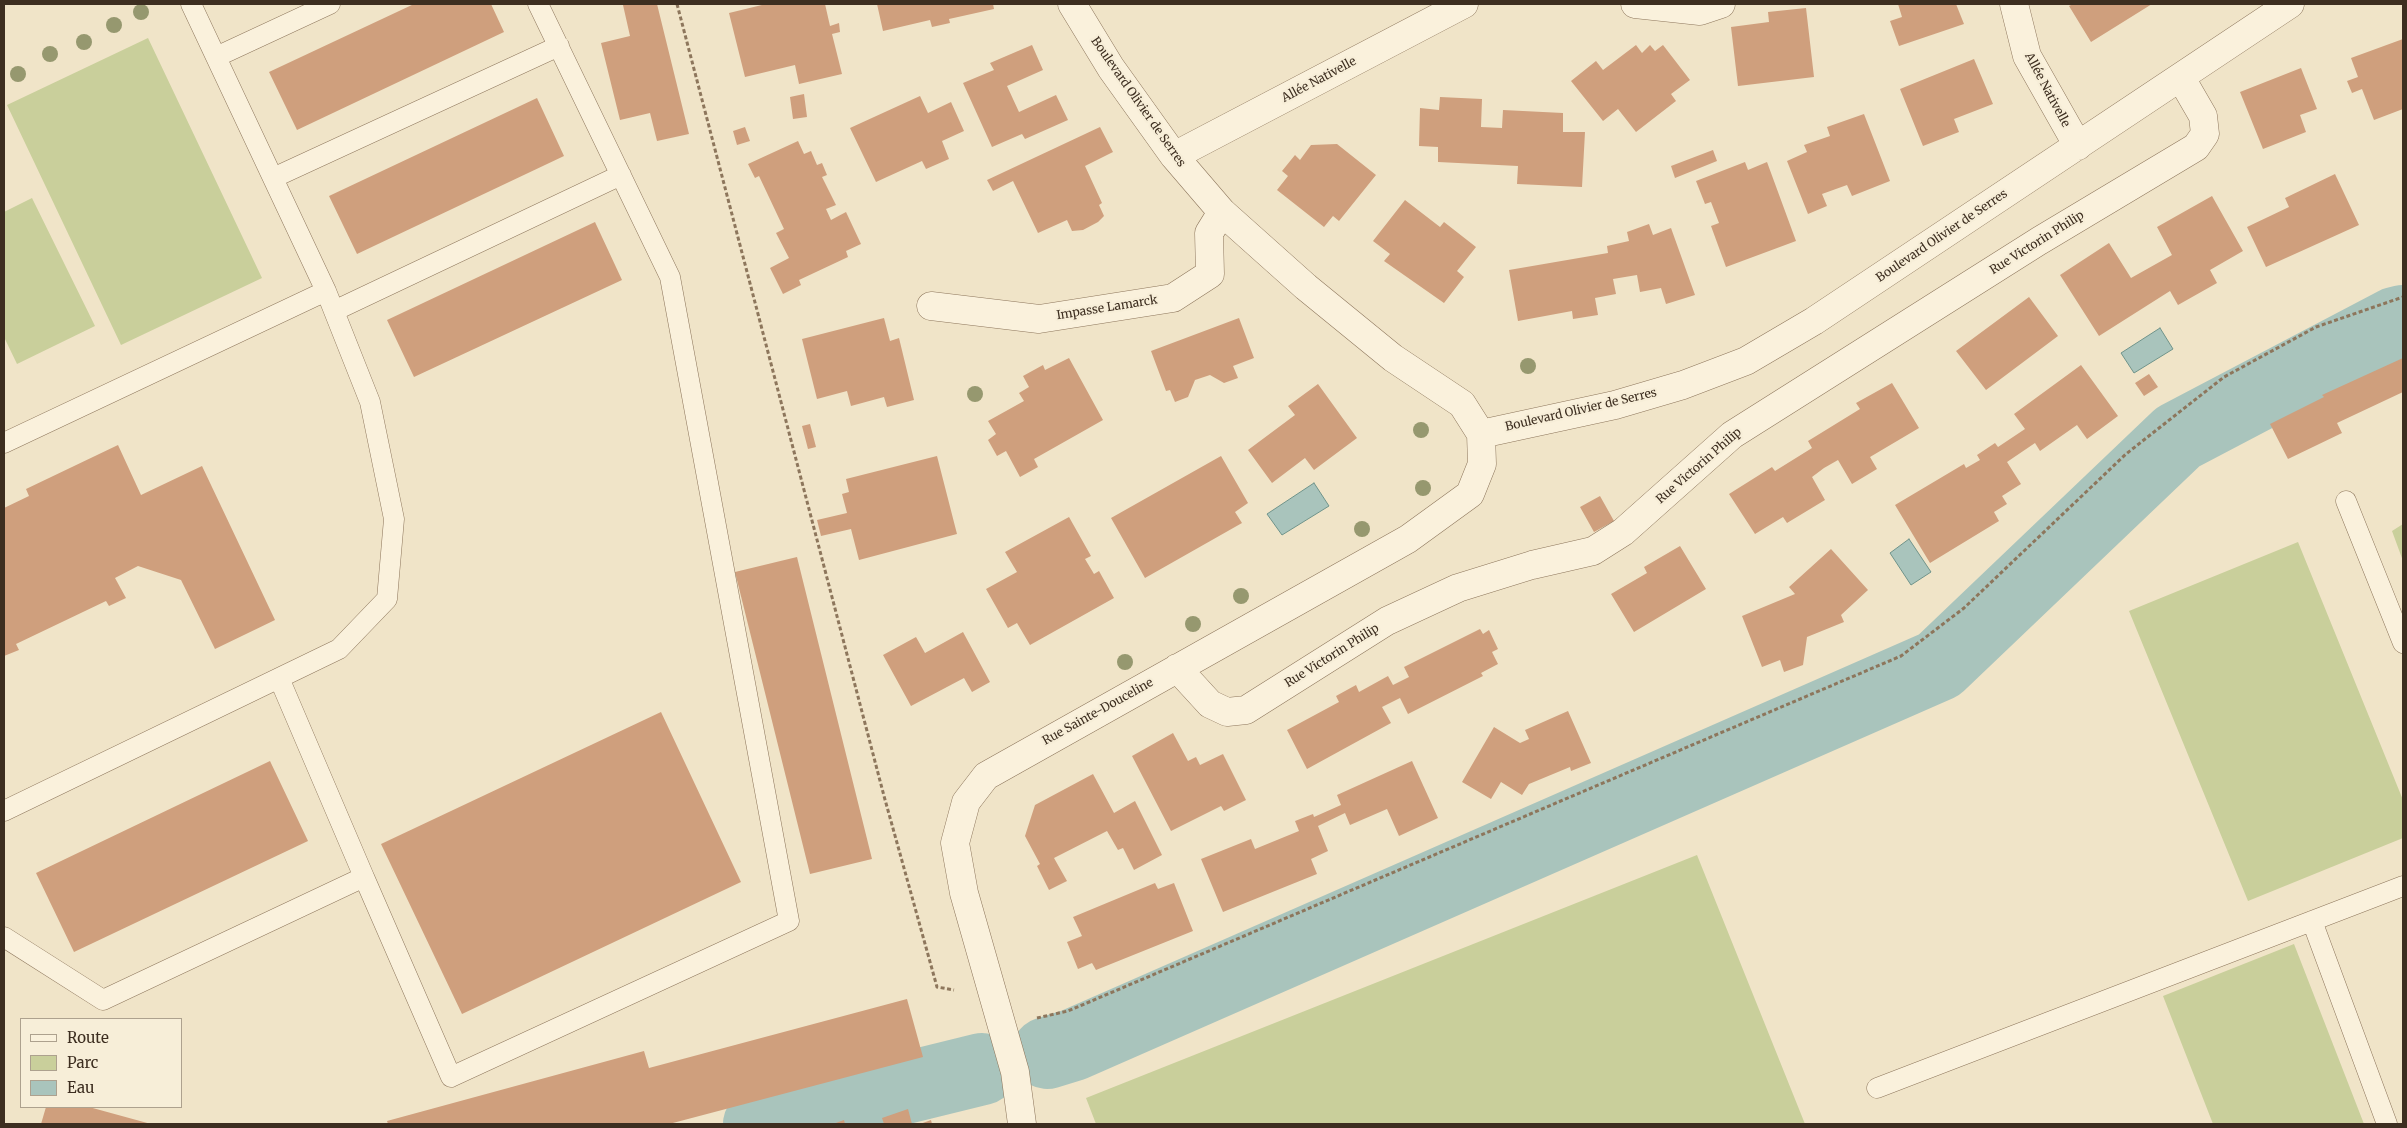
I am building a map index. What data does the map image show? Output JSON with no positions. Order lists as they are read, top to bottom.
{
  "streets": {
    "street": [
      "Allée Nativelle",
      "Boulevard Olivier de Serres",
      "Rue Victorin Philip",
      "Impasse Lamarck",
      "Rue Sainte-Douceline"
    ]
  },
  "crossings": [
    ["Allée Nativelle", "Boulevard Olivier de Serres"],
    ["Boulevard Olivier de Serres", "Rue Victorin Philip"],
    ["Boulevard Olivier de Serres", "Impasse Lamarck"],
    ["Boulevard Olivier de Serres", "Rue Sainte-Douceline"],
    ["Rue Victorin Philip", "Rue Sainte-Douceline"]
  ],
  "legend": ["Route", "Parc", "Eau"]
}
